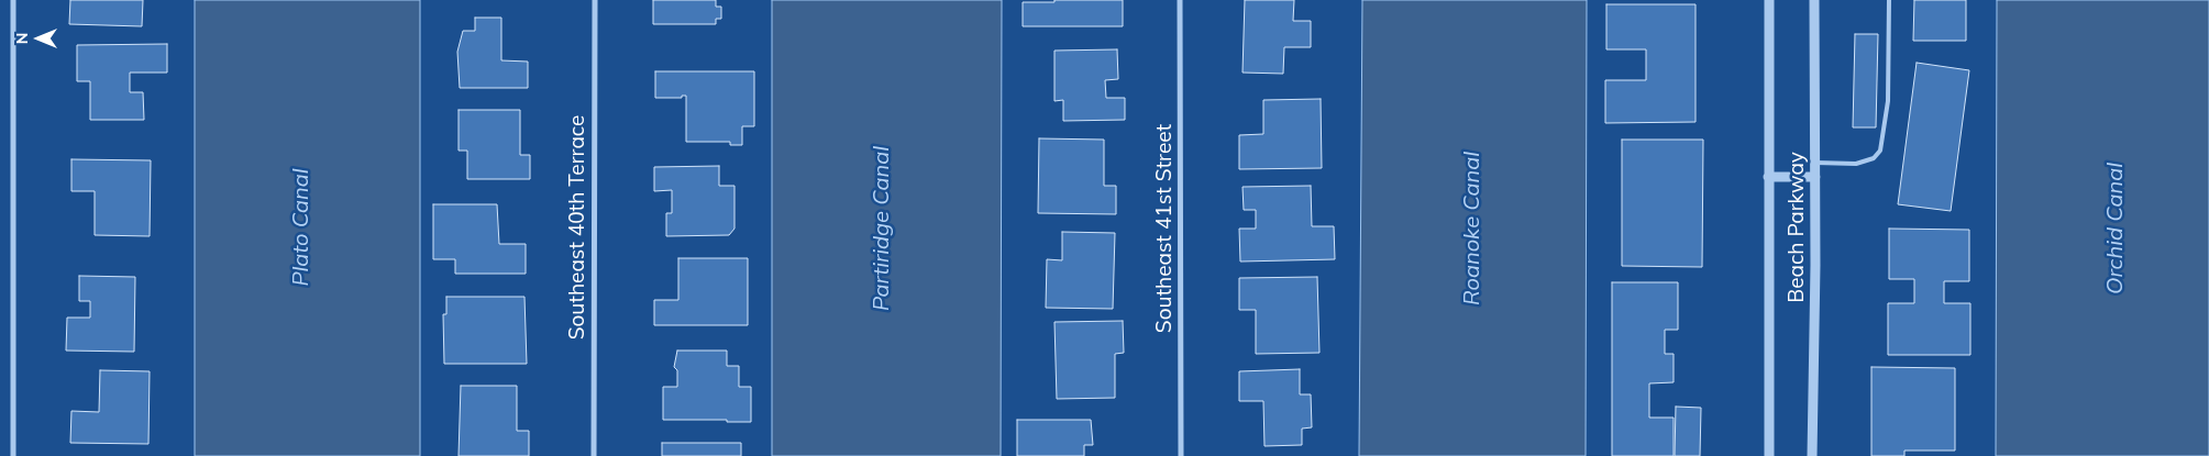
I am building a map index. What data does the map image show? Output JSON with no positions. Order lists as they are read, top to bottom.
{
  "streets": {
    "street": ["Southeast 40th Terrace", "Beach Parkway", "Southeast 41st Street"]
  },
  "water": [
    "Plato Canal",
    "Partiridge Canal",
    "Roanoke Canal",
    "Orchid Canal"
  ],
  "north": "left"
}
